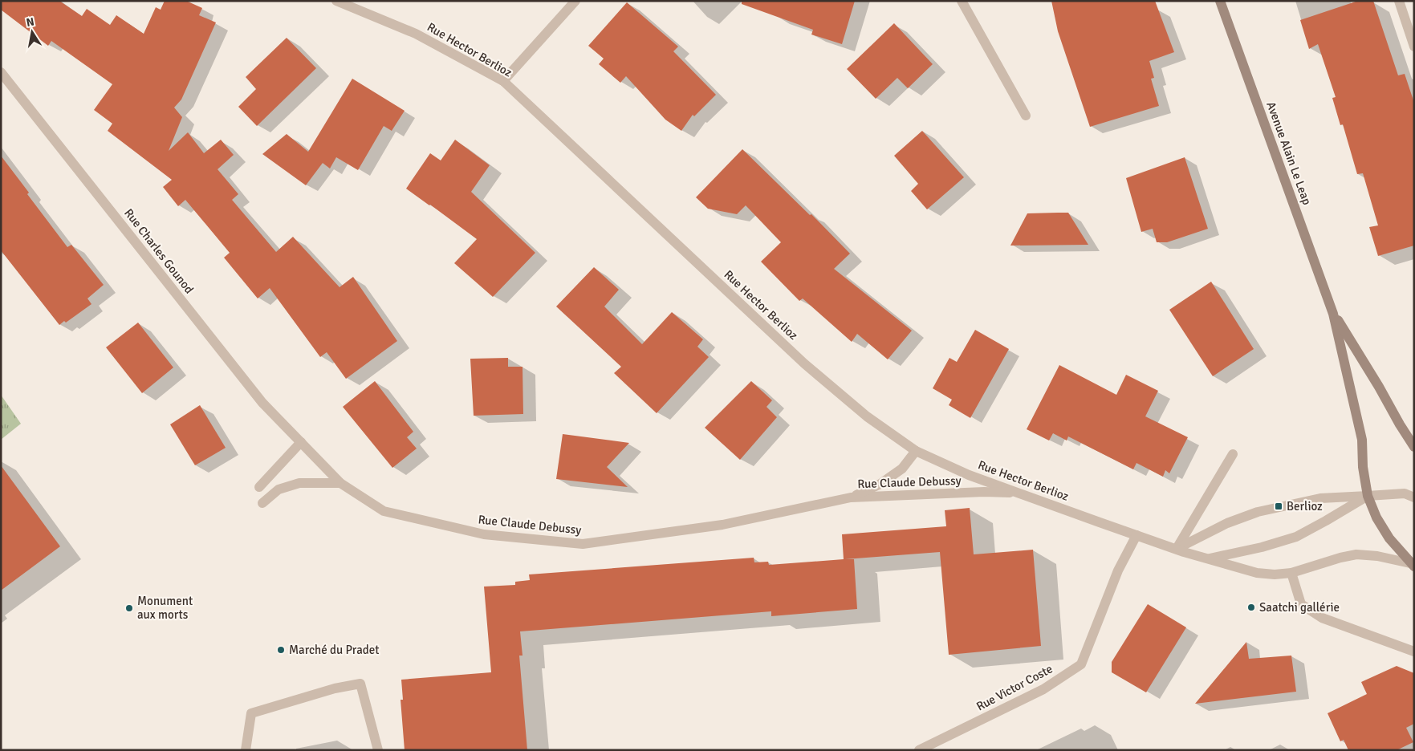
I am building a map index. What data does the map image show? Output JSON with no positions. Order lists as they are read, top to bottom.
{
  "streets": {
    "street": [
      "Rue Hector Berlioz",
      "Avenue Alain Le Leap",
      "Rue Charles Gounod",
      "Rue Claude Debussy",
      "Rue Victor Coste"
    ]
  },
  "crossings": [
    ["Rue Hector Berlioz", "Avenue Alain Le Leap"],
    ["Rue Hector Berlioz", "Rue Claude Debussy"],
    ["Rue Hector Berlioz", "Rue Victor Coste"],
    ["Rue Charles Gounod", "Rue Claude Debussy"]
  ],
  "places": {
    "transit": ["Berlioz"],
    "other": ["Saatchi gallérie", "Monument aux morts", "Marché du Pradet"]
  },
  "north": "top"
}
